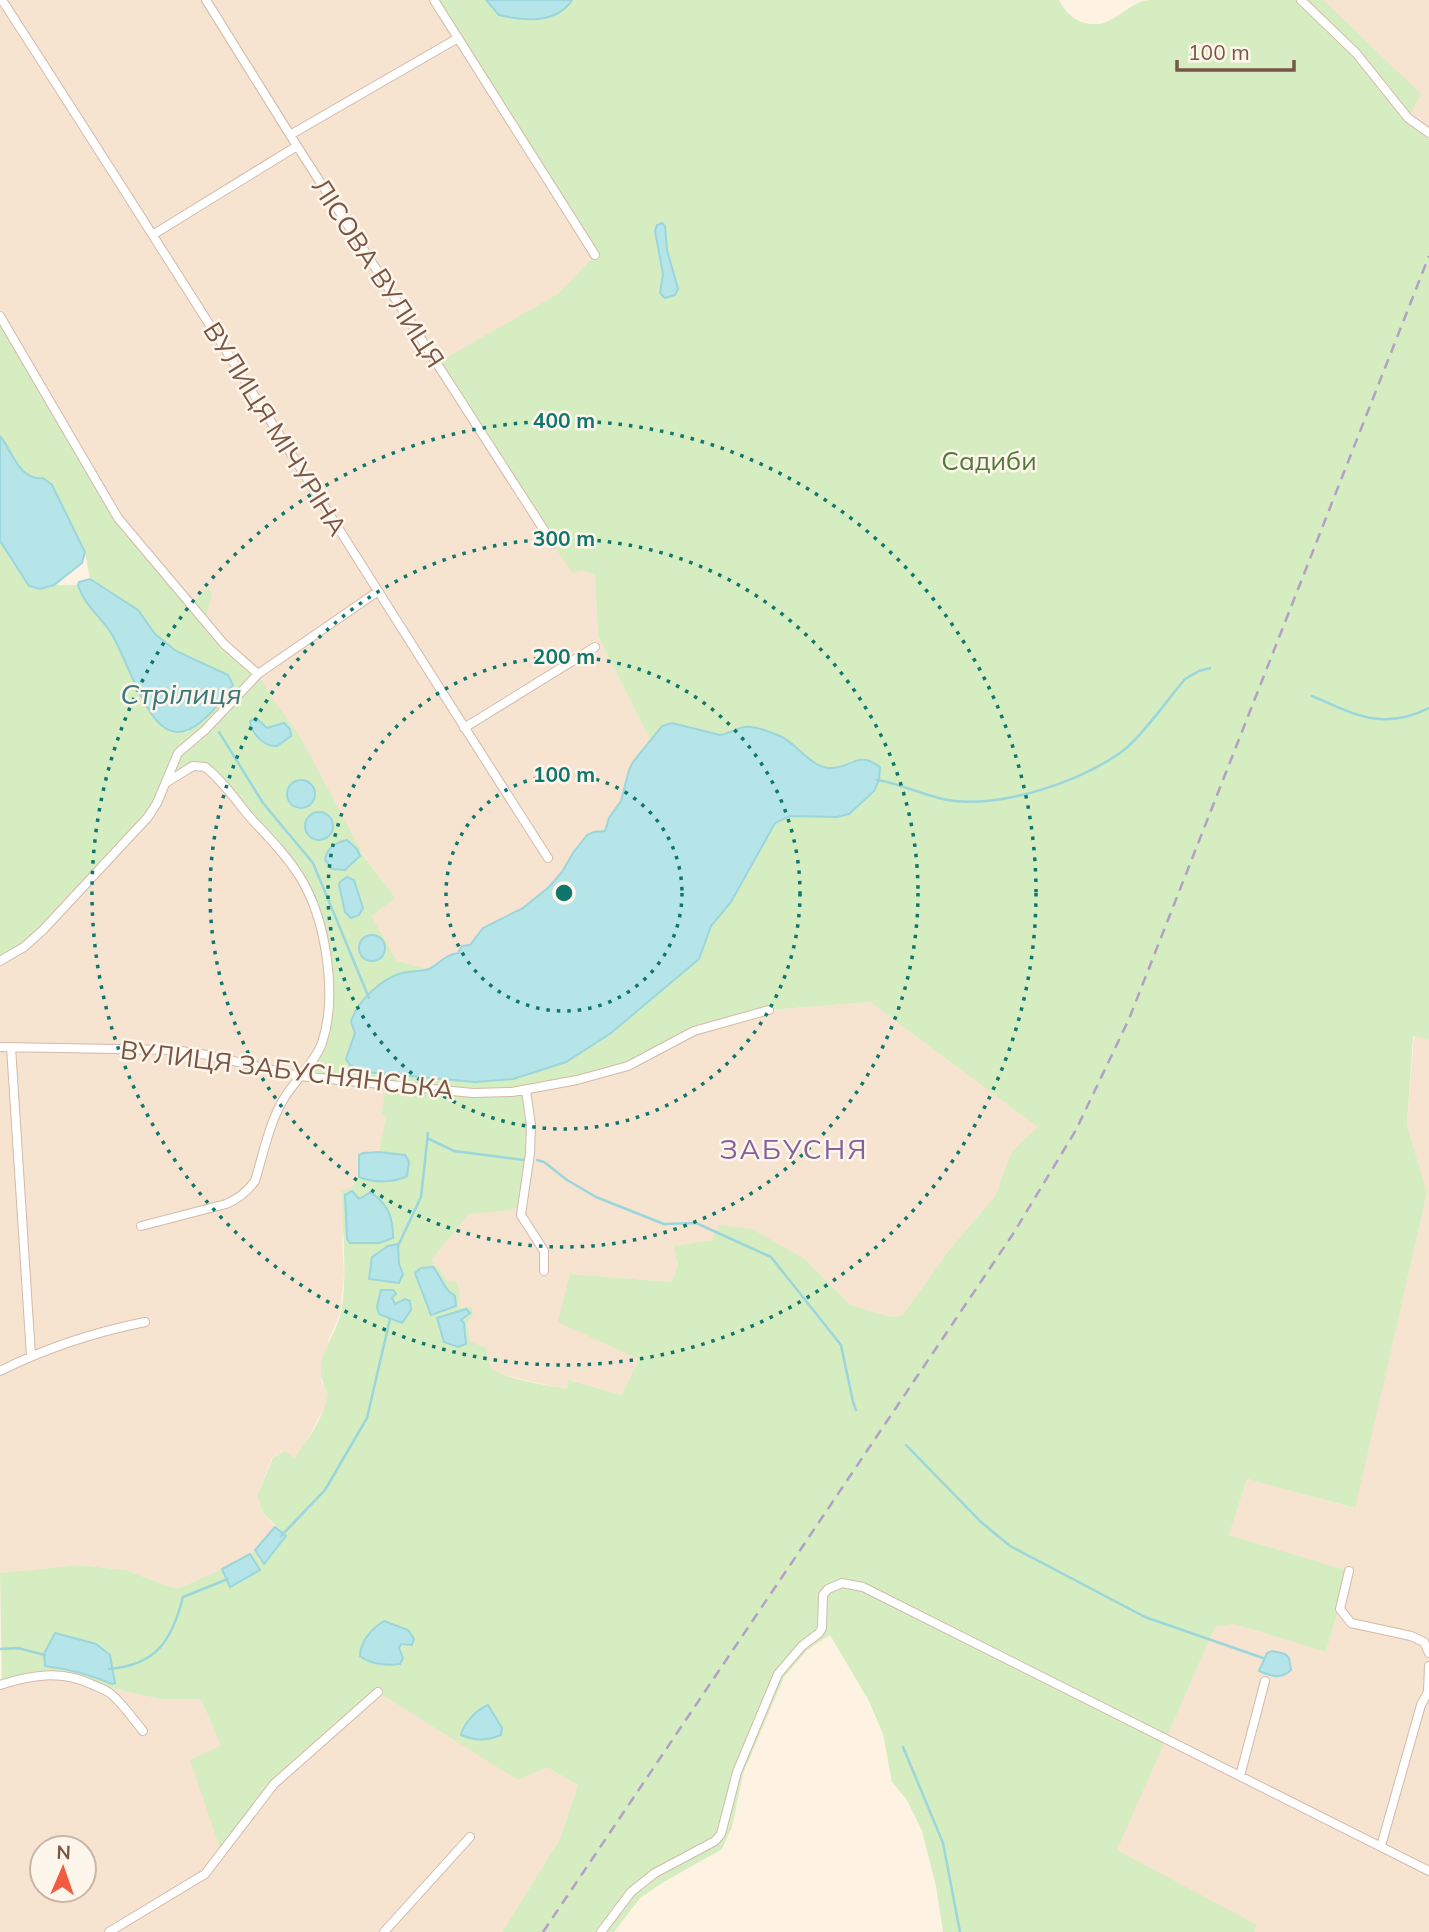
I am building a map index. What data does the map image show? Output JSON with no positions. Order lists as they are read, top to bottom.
{
  "streets": {
    "street": ["ЛІСОВА ВУЛИЦЯ", "ВУЛИЦЯ МІЧУРІНА", "ВУЛИЦЯ ЗАБУСНЯНСЬКА"]
  },
  "districts": ["ЗАБУСНЯ"],
  "water": ["Стрілиця"],
  "parks": ["Садиби"],
  "scale_bar": "100 m",
  "north": "top",
  "rings": [
    "400 m",
    "300 m",
    "200 m",
    "100 m"
  ]
}
